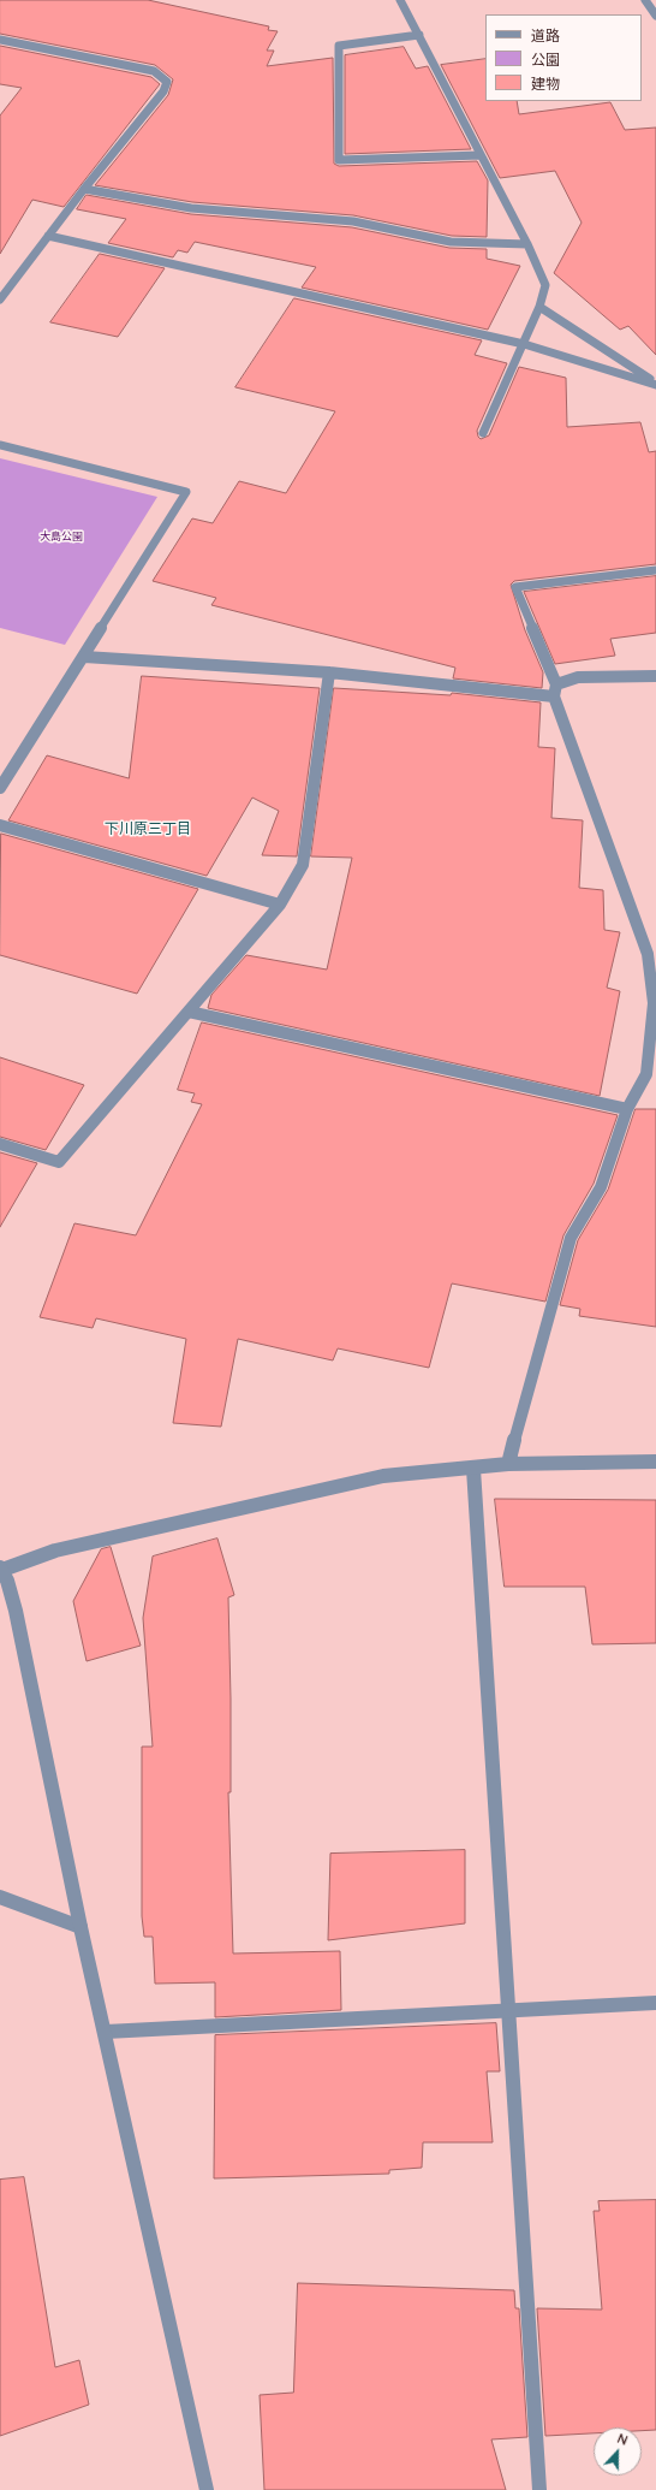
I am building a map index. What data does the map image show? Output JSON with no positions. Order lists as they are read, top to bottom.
{
  "districts": ["下川原三丁目"],
  "parks": ["大島公園"],
  "legend": ["道路", "公園", "建物"],
  "north": "top"
}
